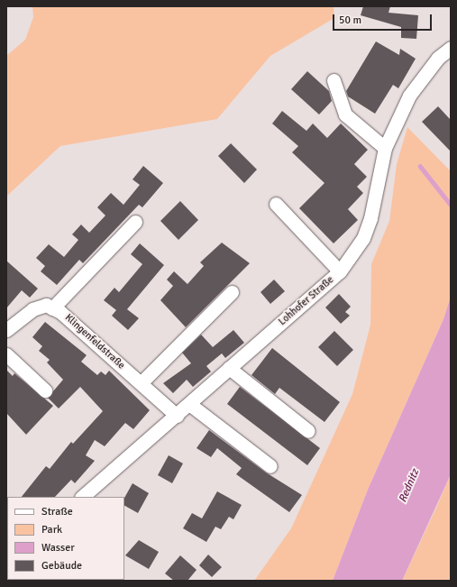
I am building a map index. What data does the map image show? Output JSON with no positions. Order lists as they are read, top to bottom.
{
  "streets": {
    "street": ["Lohhofer Straße", "Klingenfeldstraße"]
  },
  "crossings": [
    ["Lohhofer Straße", "Klingenfeldstraße"]
  ],
  "water": ["Rednitz"],
  "legend": [
    "Straße",
    "Park",
    "Wasser",
    "Gebäude"
  ],
  "scale_bar": "50 m"
}
